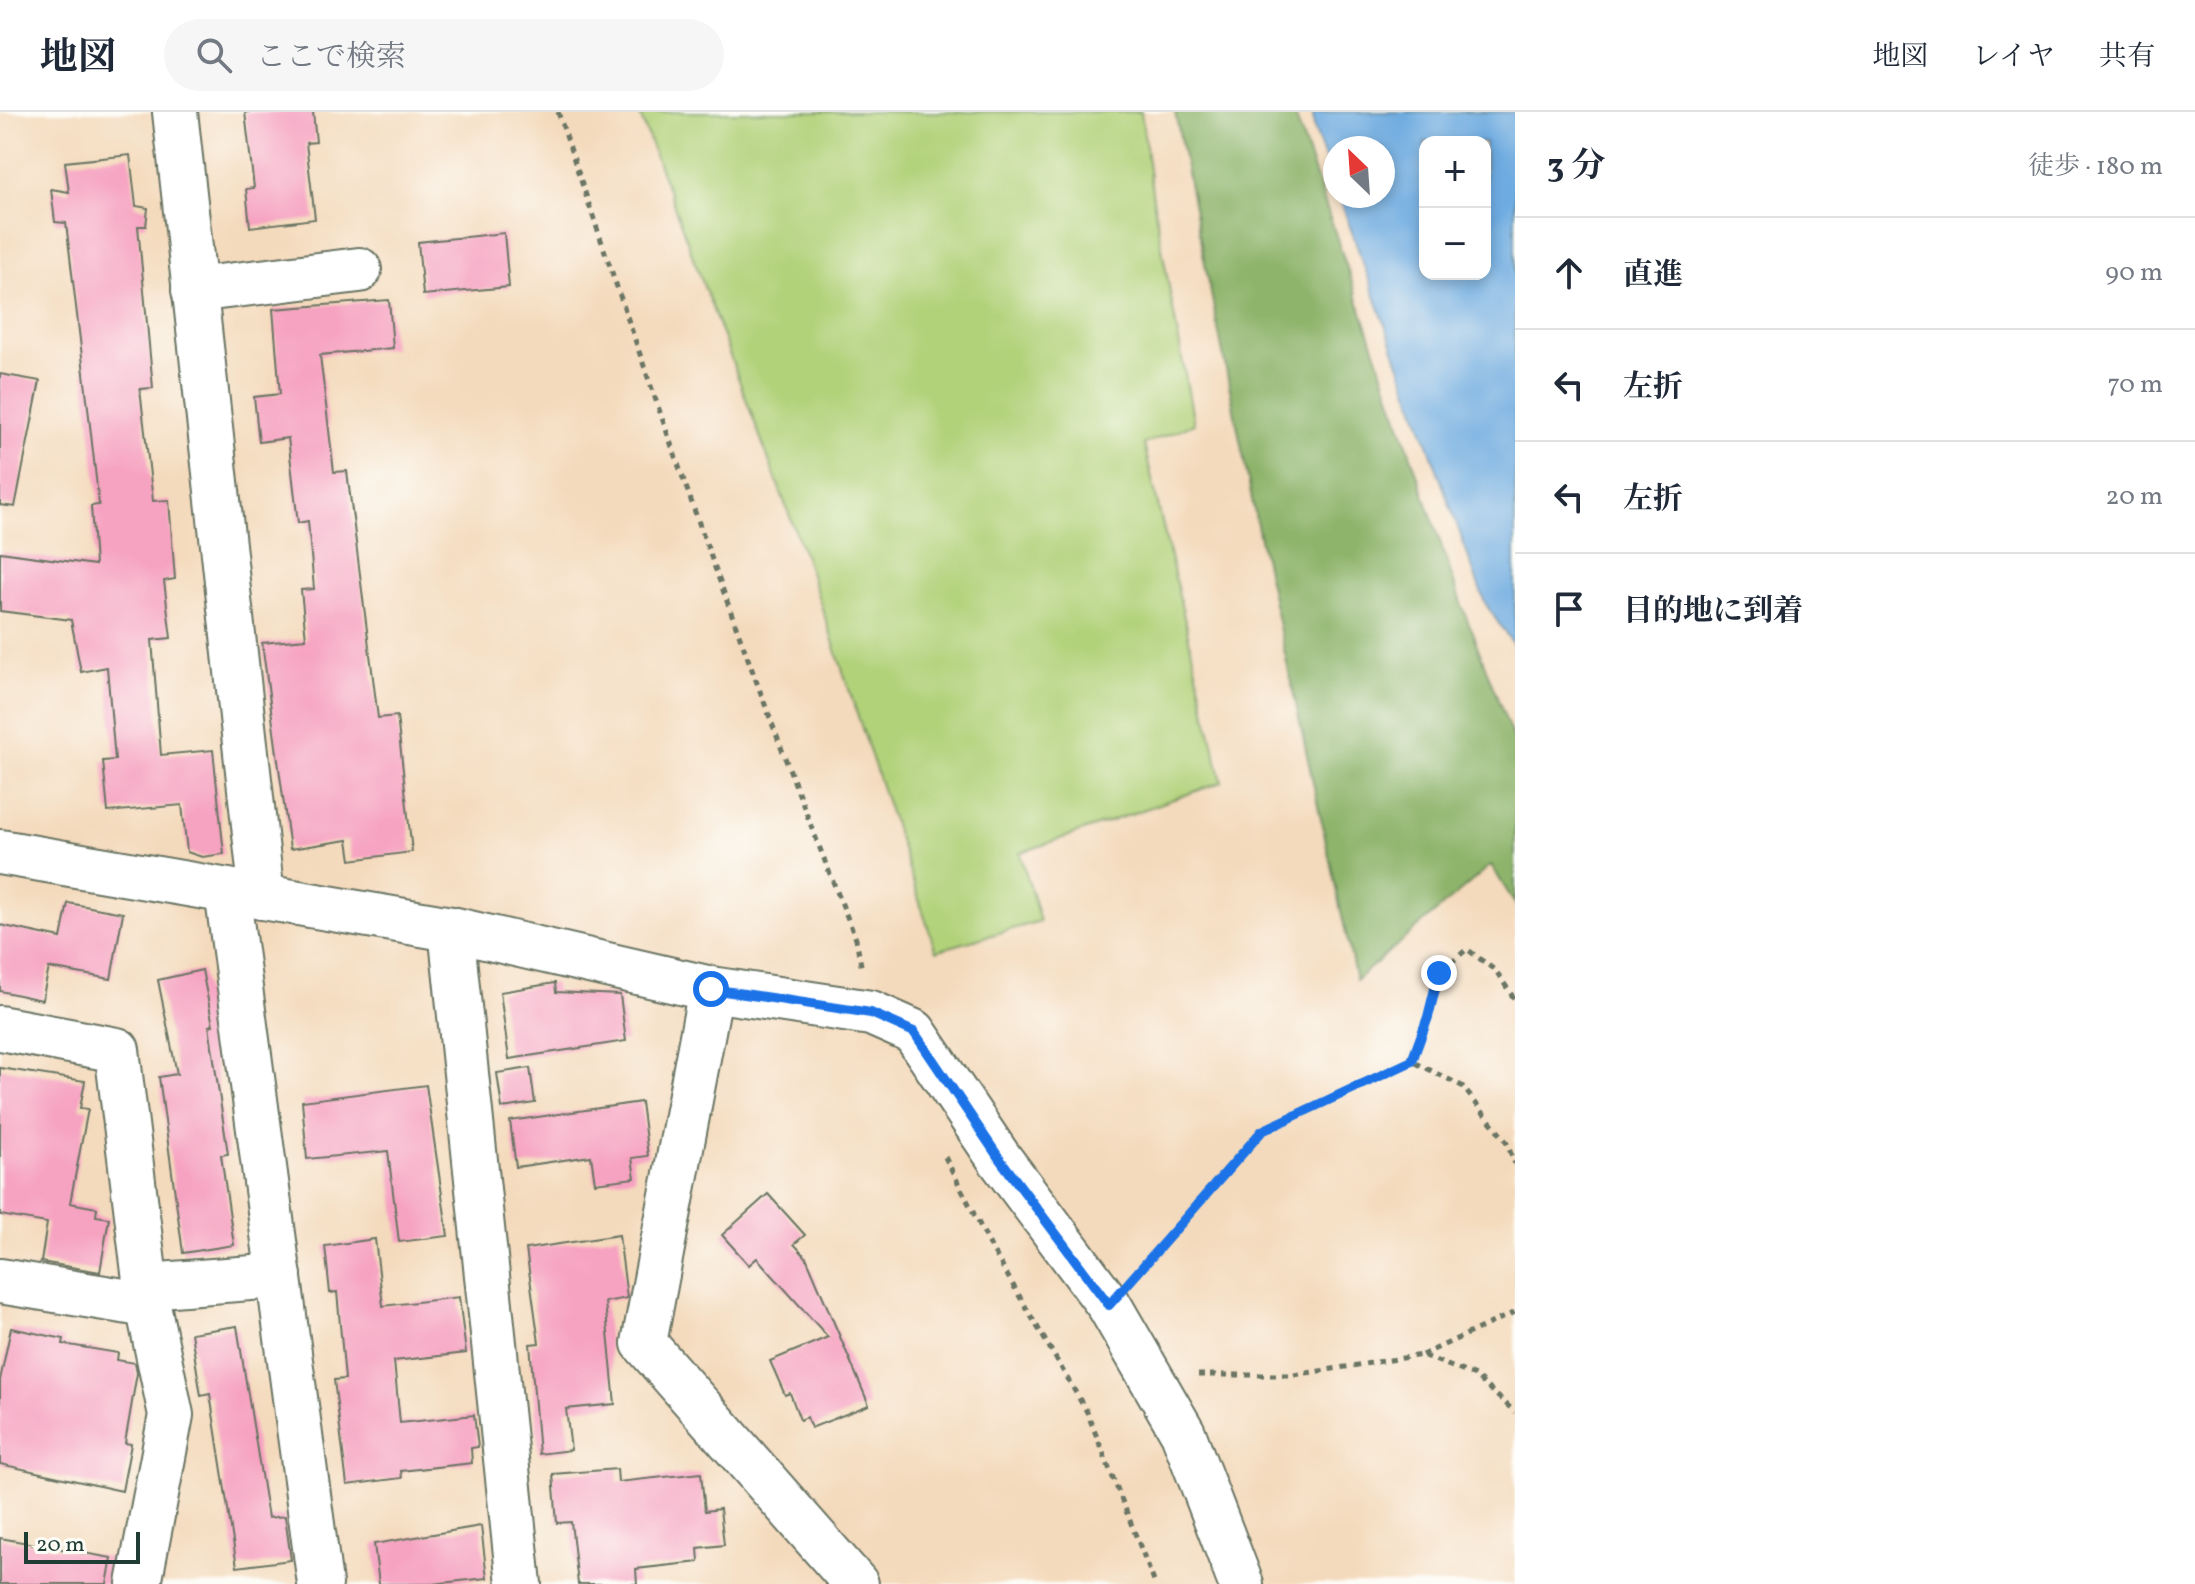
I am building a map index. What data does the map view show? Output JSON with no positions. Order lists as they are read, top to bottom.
{
  "scale_bar": "20 m",
  "north": "top left",
  "page": {
    "header": "地図",
    "search": "ここで検索",
    "nav": ["地図", "レイヤ", "共有"],
    "heading": ["3 分", "徒歩 · 180 m"],
    "map_buttons": ["+", "−"],
    "list": [
      ["直進", "90 m"],
      ["左折", "70 m"],
      ["左折", "20 m"],
      "目的地に到着"
    ],
    "scale": "20 m"
  }
}
